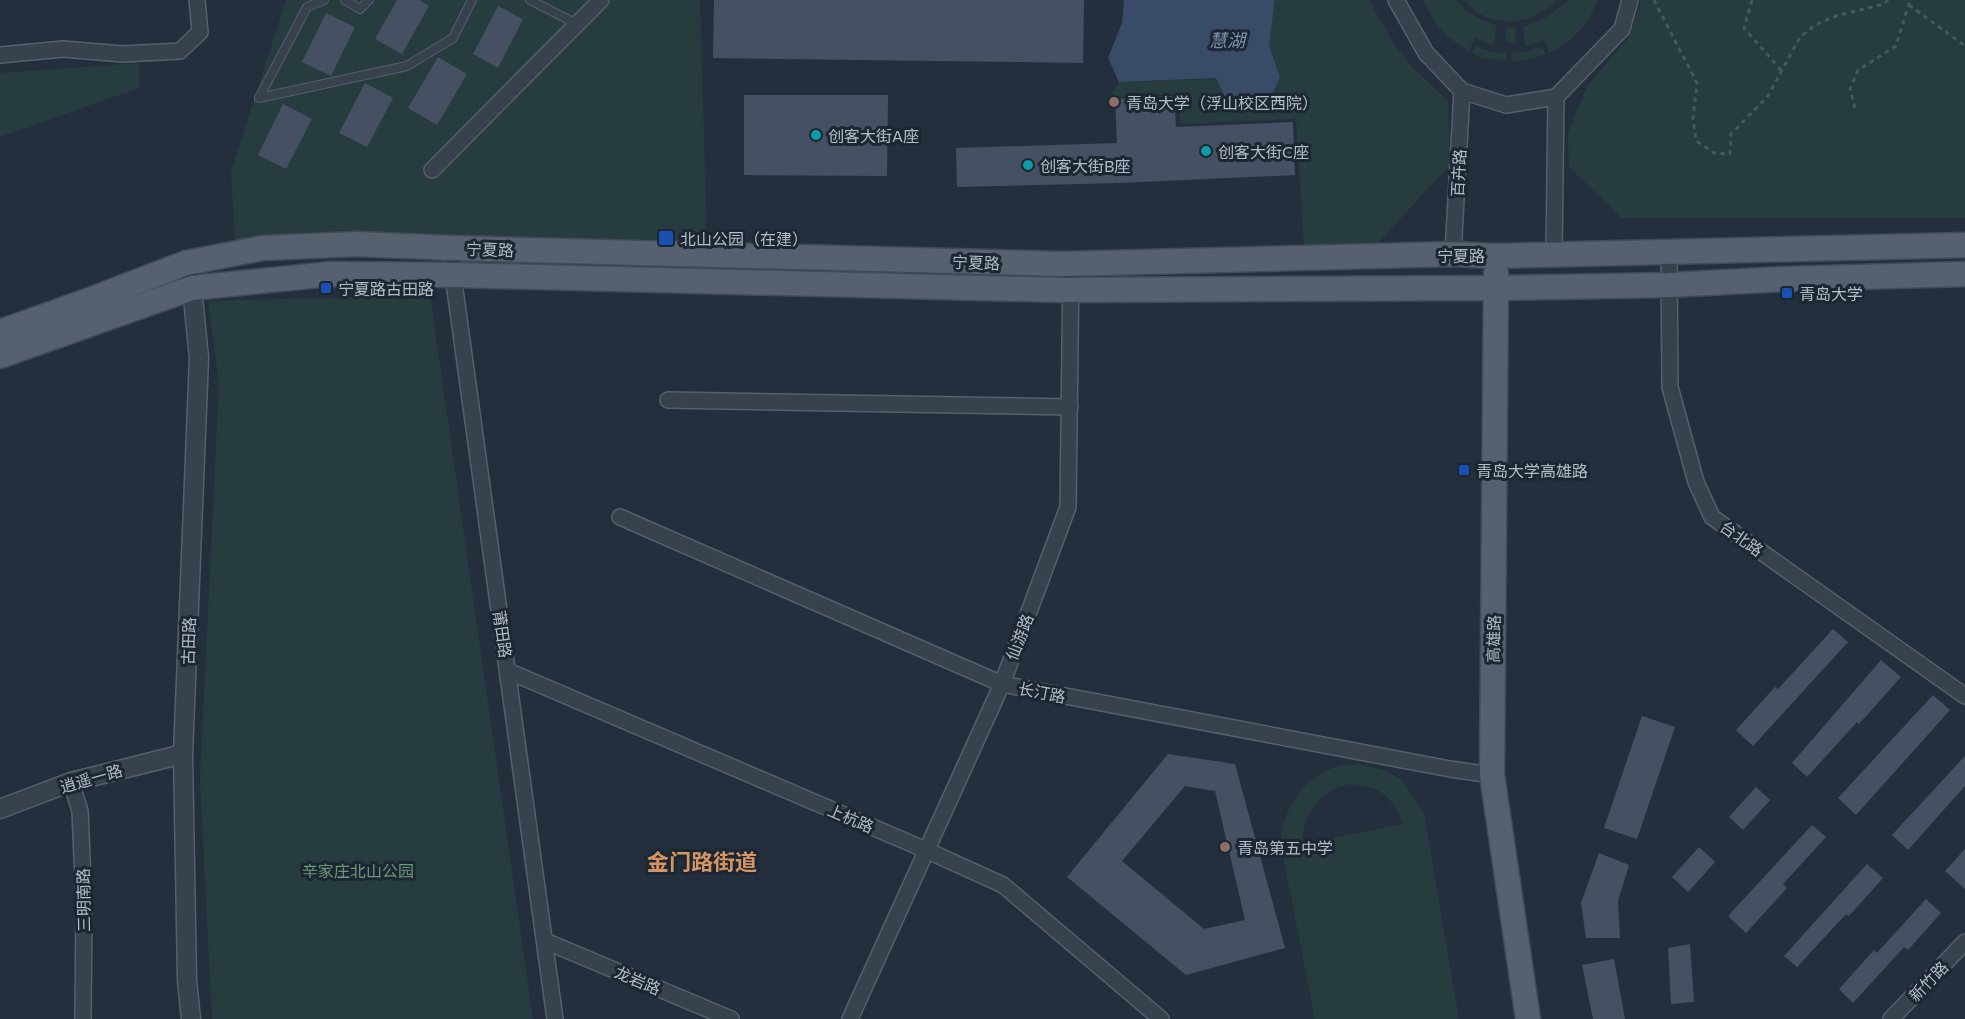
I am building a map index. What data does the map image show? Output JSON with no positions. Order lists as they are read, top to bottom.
{
  "streets": {
    "main road": ["宁夏路", "高雄路"],
    "street": [
      "百卉路",
      "台北路",
      "莆田路",
      "仙游路",
      "古田路",
      "长汀路",
      "逍遥一路",
      "上杭路",
      "三明南路",
      "龙岩路",
      "新竹路"
    ]
  },
  "crossings": [
    ["百卉路", "宁夏路"],
    ["宁夏路", "台北路"],
    ["宁夏路", "莆田路"],
    ["宁夏路", "仙游路"],
    ["宁夏路", "高雄路"],
    ["宁夏路", "古田路"],
    ["莆田路", "上杭路"],
    ["莆田路", "龙岩路"],
    ["仙游路", "长汀路"],
    ["仙游路", "上杭路"],
    ["高雄路", "长汀路"],
    ["古田路", "逍遥一路"],
    ["逍遥一路", "三明南路"]
  ],
  "districts": ["金门路街道"],
  "water": ["慧湖"],
  "parks": ["辛家庄北山公园"],
  "places": {
    "other": [
      "青岛大学（浮山校区西院）",
      "创客大街A座",
      "创客大街C座",
      "创客大街B座",
      "青岛第五中学"
    ],
    "transit": [
      "北山公园（在建）",
      "宁夏路古田路",
      "青岛大学",
      "青岛大学高雄路"
    ]
  }
}
